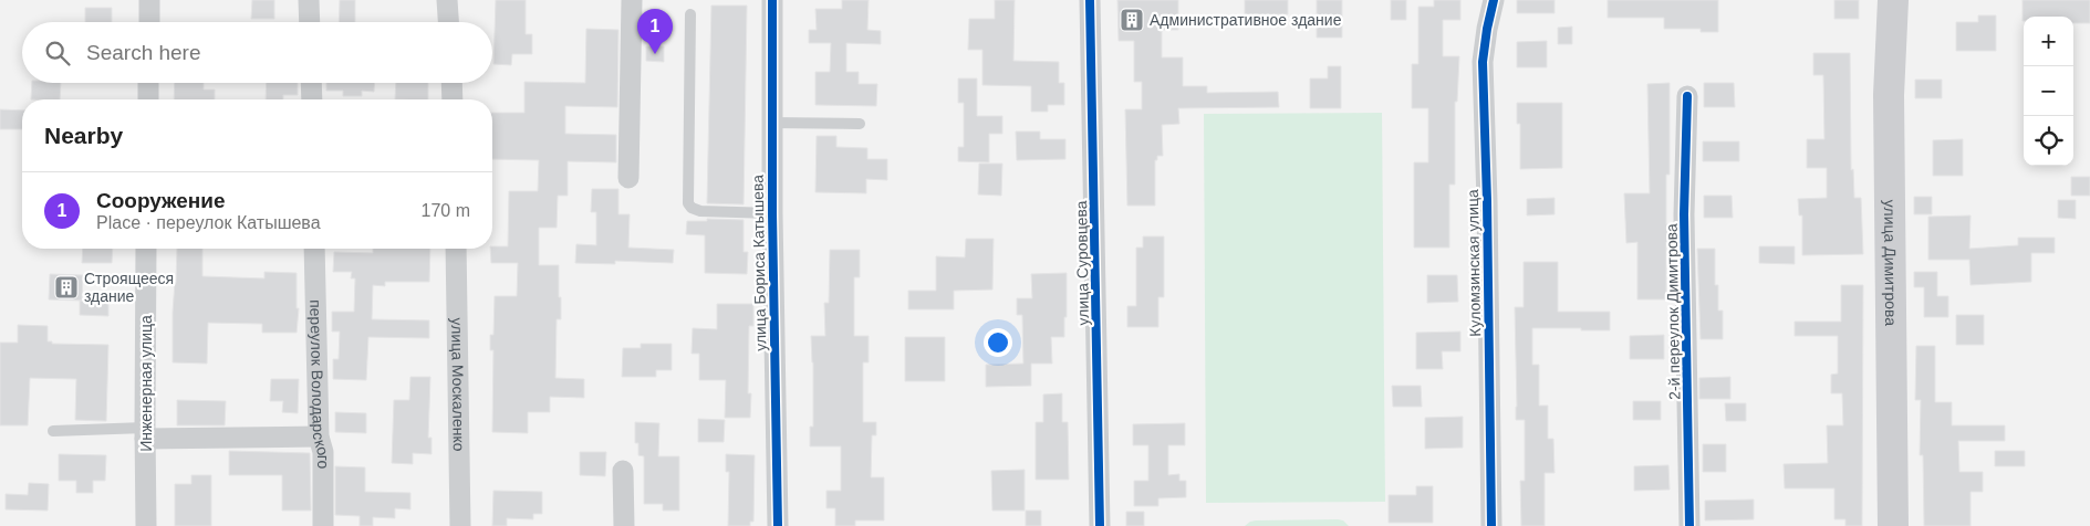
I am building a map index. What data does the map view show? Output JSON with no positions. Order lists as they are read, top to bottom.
{
  "streets": {
    "main road": ["улица Димитрова"],
    "street": [
      "улица Бориса Катышева",
      "улица Суровцева",
      "Куломзинская улица",
      "2-й переулок Димитрова",
      "Инженерная улица",
      "переулок Володарского",
      "улица Москаленко"
    ]
  },
  "places": {
    "building": ["Административное здание", "Строящееся здание"]
  },
  "page": {
    "pins": "1",
    "map_buttons": ["+", "−"],
    "search": "Search here",
    "heading": "Nearby",
    "list": [
      {
        "mark": "1",
        "name": "Сооружение",
        "note": "Place · переулок Катышева",
        "value": "170 m"
      }
    ]
  }
}
